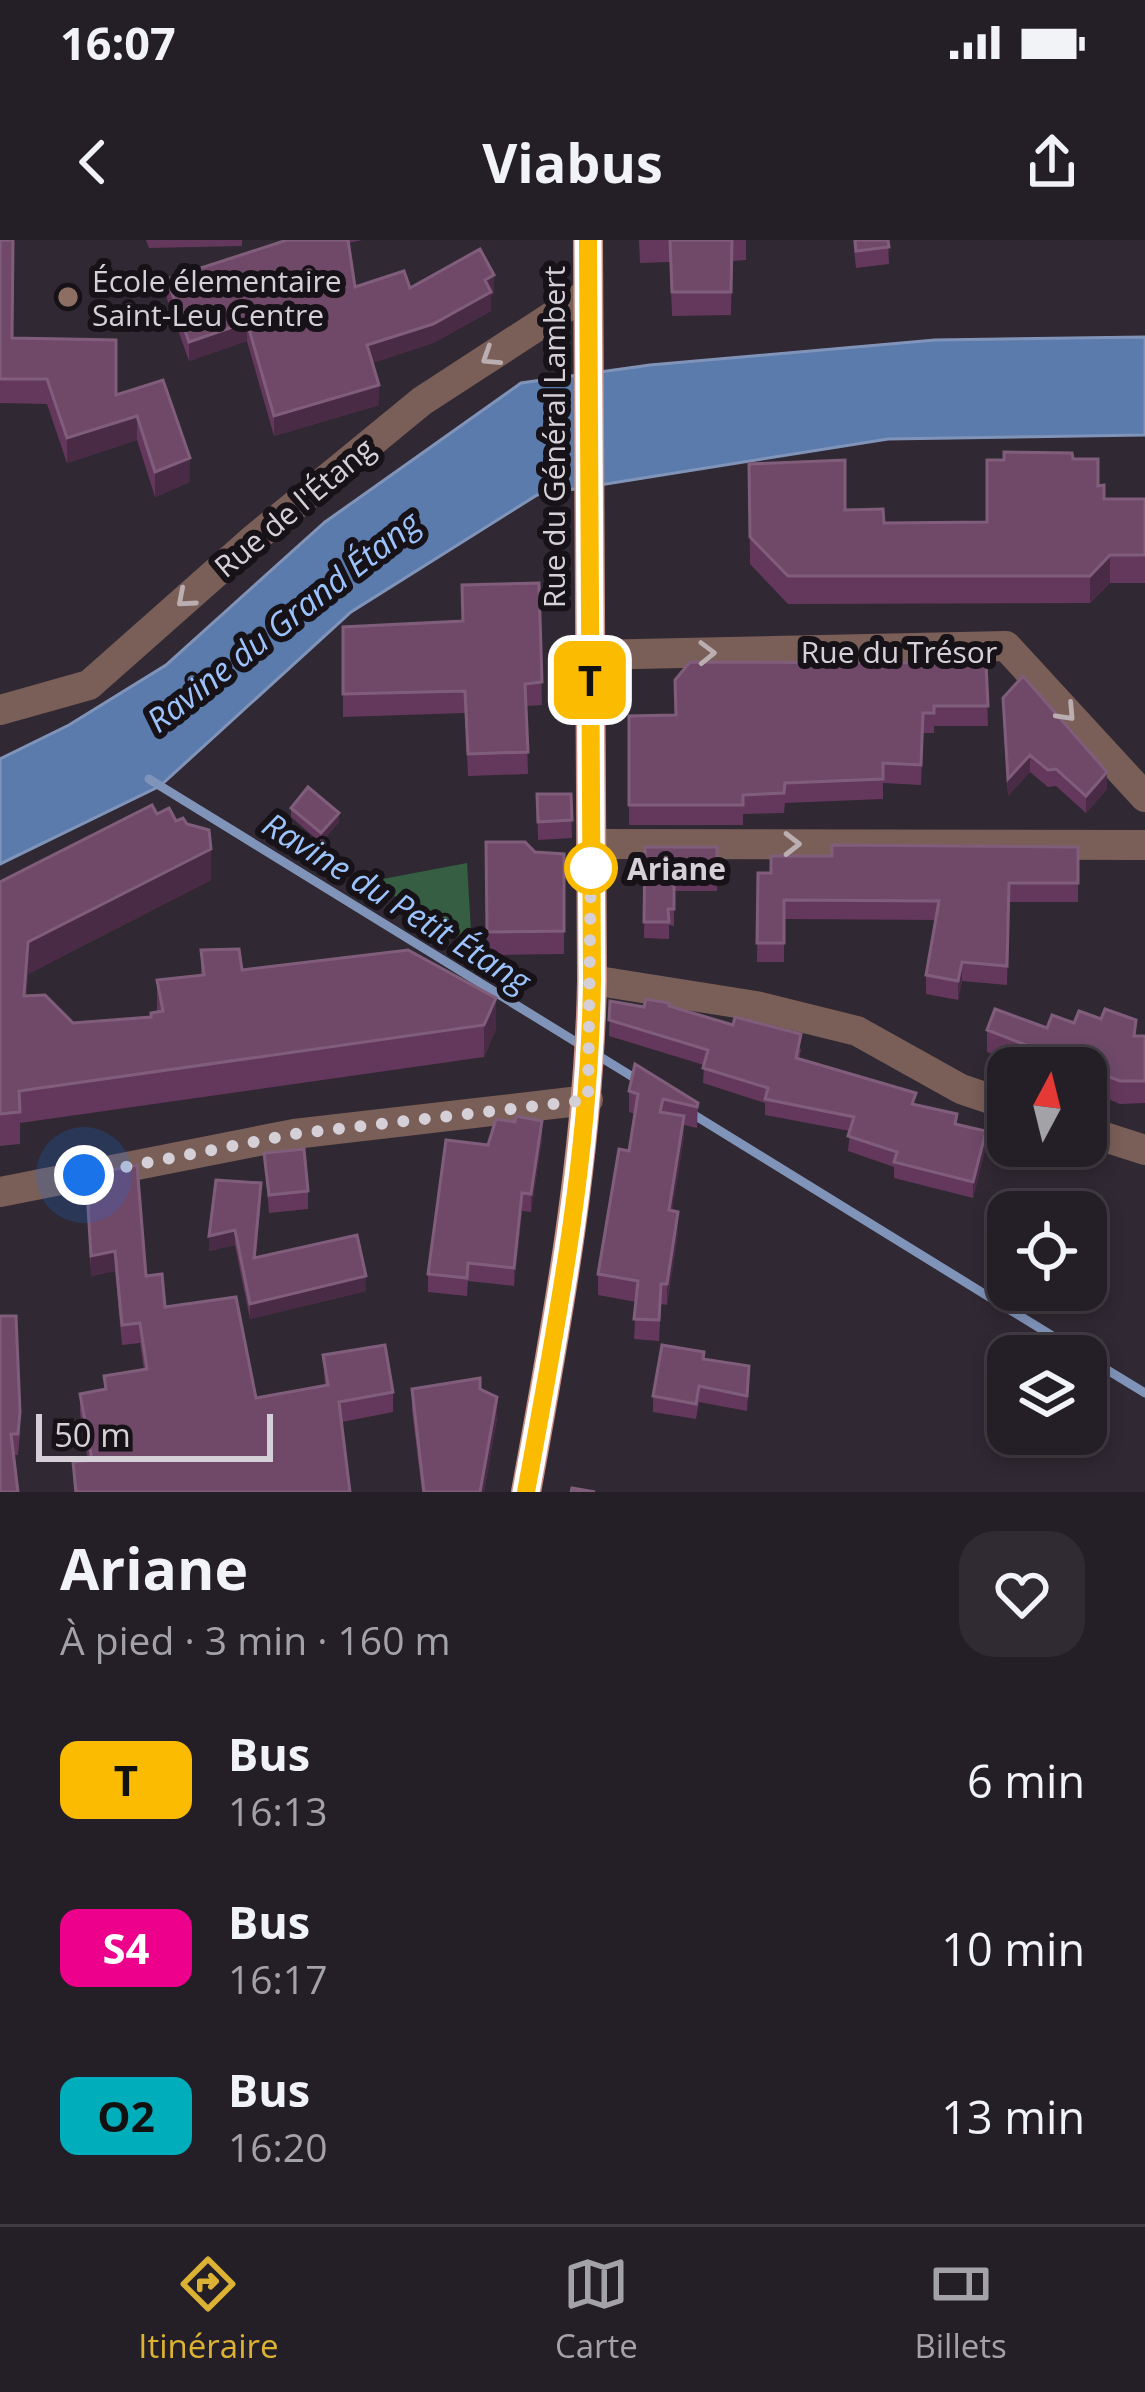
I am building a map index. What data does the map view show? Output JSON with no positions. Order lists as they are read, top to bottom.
{
  "streets": {
    "main road": ["Rue du Général Lambert"],
    "street": ["Rue de l'Étang", "Rue du Trésor"]
  },
  "crossings": [
    ["Rue du Général Lambert", "Rue de l'Étang"],
    ["Rue du Général Lambert", "Rue du Trésor"]
  ],
  "one_way": ["Rue de l'Étang"],
  "water": ["Ravine du Grand Étang", "Ravine du Petit Étang"],
  "places": ["École élementaire Saint-Leu Centre", "Ariane"],
  "lines": ["bus line T"],
  "scale_bar": "50 m",
  "north": "top",
  "page": {
    "status": "16:07",
    "header": "Viabus",
    "on_map": "T",
    "scale": "50 m",
    "heading": ["Ariane", "À pied · 3 min · 160 m"],
    "list": [
      {
        "mark": "T",
        "name": "Bus",
        "note": "16:13",
        "value": "6 min"
      },
      {
        "mark": "S4",
        "name": "Bus",
        "note": "16:17",
        "value": "10 min"
      },
      {
        "mark": "O2",
        "name": "Bus",
        "note": "16:20",
        "value": "13 min"
      }
    ],
    "tabs": ["Itinéraire", "Carte", "Billets"]
  }
}
